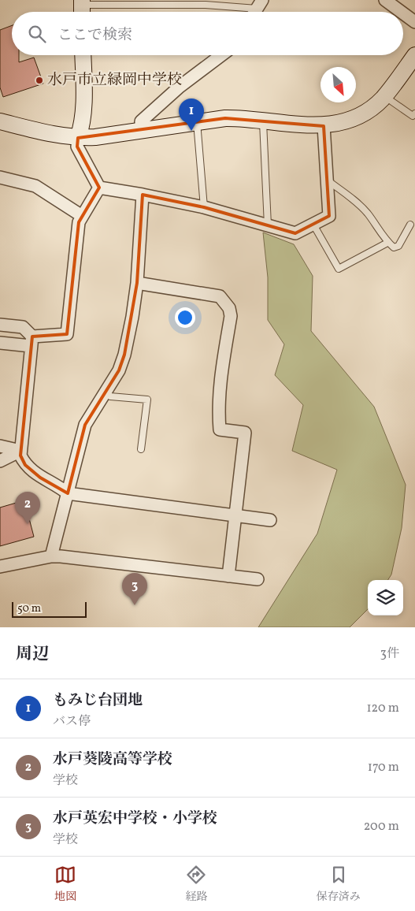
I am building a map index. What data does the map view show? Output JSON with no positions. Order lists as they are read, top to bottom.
{
  "places": ["水戸市立緑岡中学校"],
  "scale_bar": "50 m",
  "north": "bottom right",
  "page": {
    "search": "ここで検索",
    "pins": ["1", "2", "3"],
    "scale": "50 m",
    "heading": ["周辺", "3件"],
    "list": [
      {
        "mark": "1",
        "name": "もみじ台団地",
        "note": "バス停",
        "value": "120 m"
      },
      {
        "mark": "2",
        "name": "水戸葵陵高等学校",
        "note": "学校",
        "value": "170 m"
      },
      {
        "mark": "3",
        "name": "水戸英宏中学校・小学校",
        "note": "学校",
        "value": "200 m"
      }
    ],
    "nav": ["地図", "経路", "保存済み"]
  }
}
